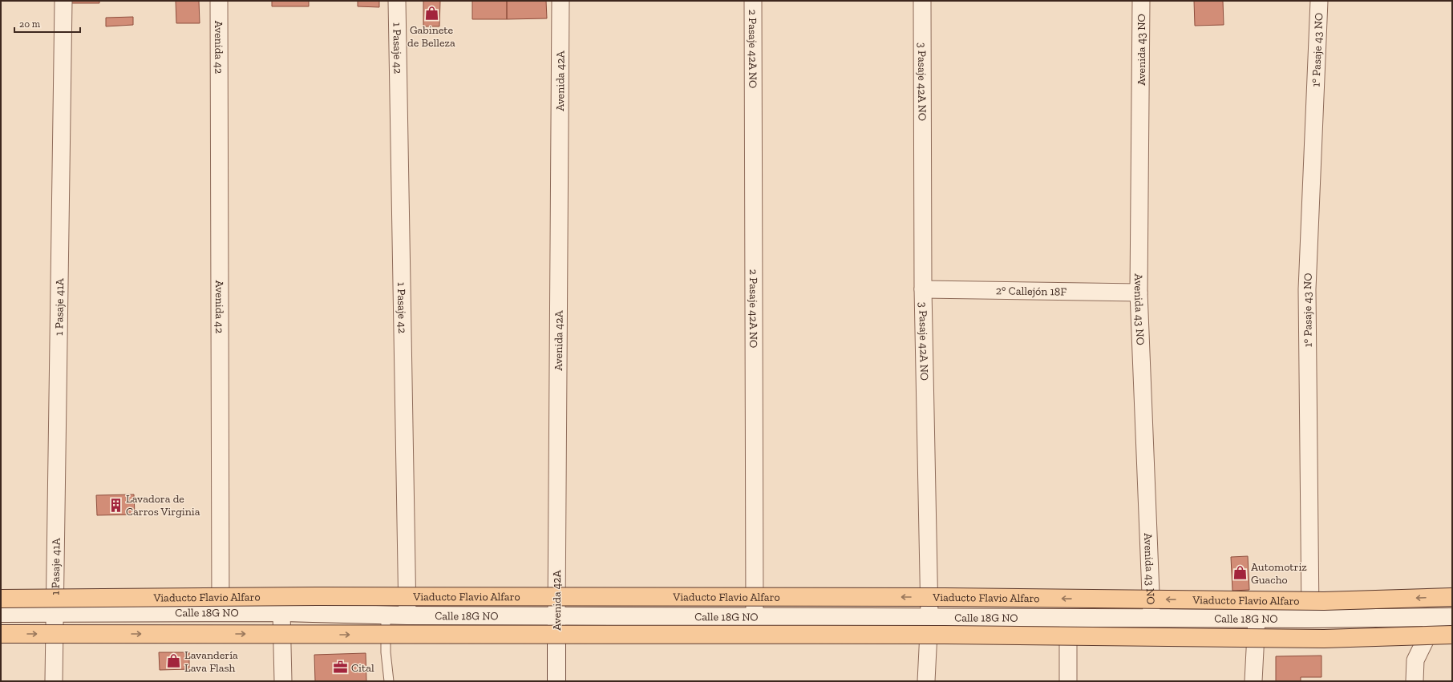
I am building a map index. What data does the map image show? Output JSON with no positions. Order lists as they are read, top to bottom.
{
  "streets": {
    "main road": ["Viaducto Flavio Alfaro"],
    "street": [
      "Avenida 42",
      "1 Pasaje 42",
      "2 Pasaje 42A NO",
      "Avenida 43 NO",
      "1° Pasaje 43 NO",
      "Avenida 42A",
      "3 Pasaje 42A NO",
      "2° Callejón 18F",
      "1 Pasaje 41A",
      "Calle 18G NO"
    ]
  },
  "crossings": [
    ["Avenida 42", "Calle 18G NO"],
    ["1 Pasaje 42", "Calle 18G NO"],
    ["2 Pasaje 42A NO", "Calle 18G NO"],
    ["Avenida 43 NO", "2° Callejón 18F"],
    ["Avenida 43 NO", "Calle 18G NO"],
    ["1° Pasaje 43 NO", "Calle 18G NO"],
    ["Avenida 42A", "Calle 18G NO"],
    ["3 Pasaje 42A NO", "2° Callejón 18F"],
    ["3 Pasaje 42A NO", "Calle 18G NO"],
    ["1 Pasaje 41A", "Calle 18G NO"]
  ],
  "places": {
    "shop": ["Gabinete de Belleza", "Automotriz Guacho", "Lavandería Lava Flash"],
    "building": ["Lavadora de Carros Virginia"],
    "office": ["Cital"]
  },
  "scale_bar": "20 m"
}
